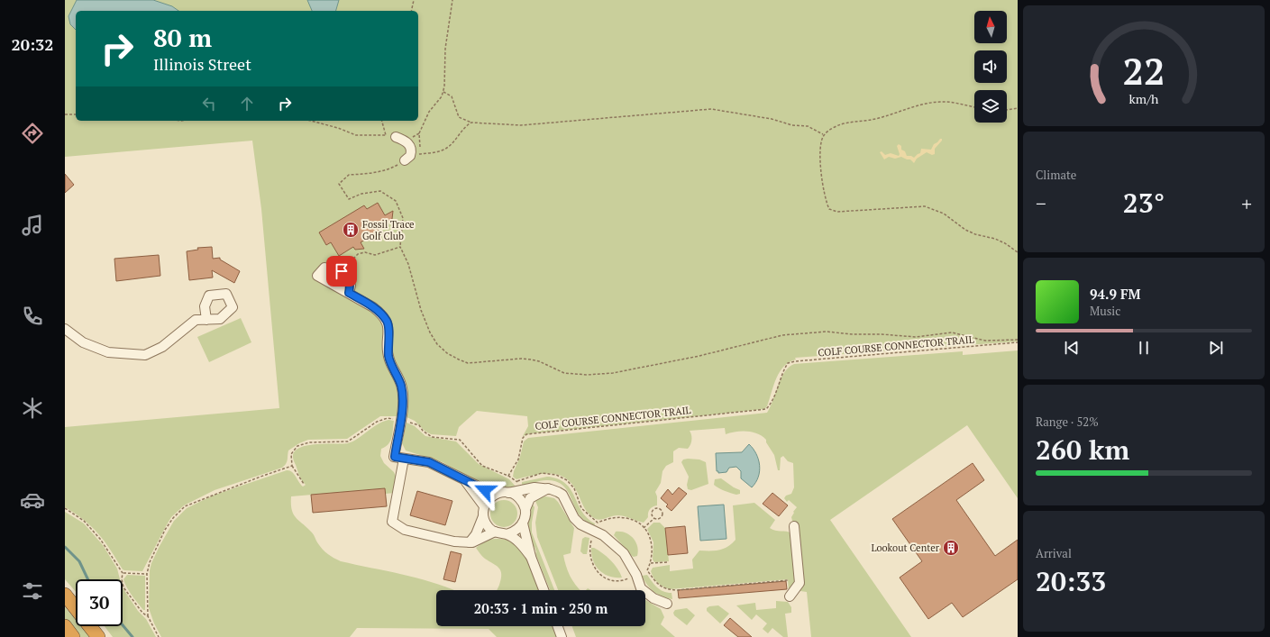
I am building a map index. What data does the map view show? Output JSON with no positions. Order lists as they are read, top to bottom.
{
  "streets": {
    "path": ["COLF COURSE CONNECTOR TRAIL"]
  },
  "places": {
    "building": ["Fossil Trace Golf Club", "Lookout Center"]
  },
  "north": "top",
  "page": {
    "tabs": "20:32",
    "turn": ["80 m", "Illinois Street"],
    "tile": [
      "Climate",
      ["Range · 52%", "260 km"],
      ["Arrival", "20:33"]
    ],
    "heat": ["−", "23°", "+"],
    "song": ["94.9 FM", "Music"],
    "limit": "30",
    "trip": "20:33 · 1 min · 250 m",
    "gauge": ["22", "km/h"]
  }
}
